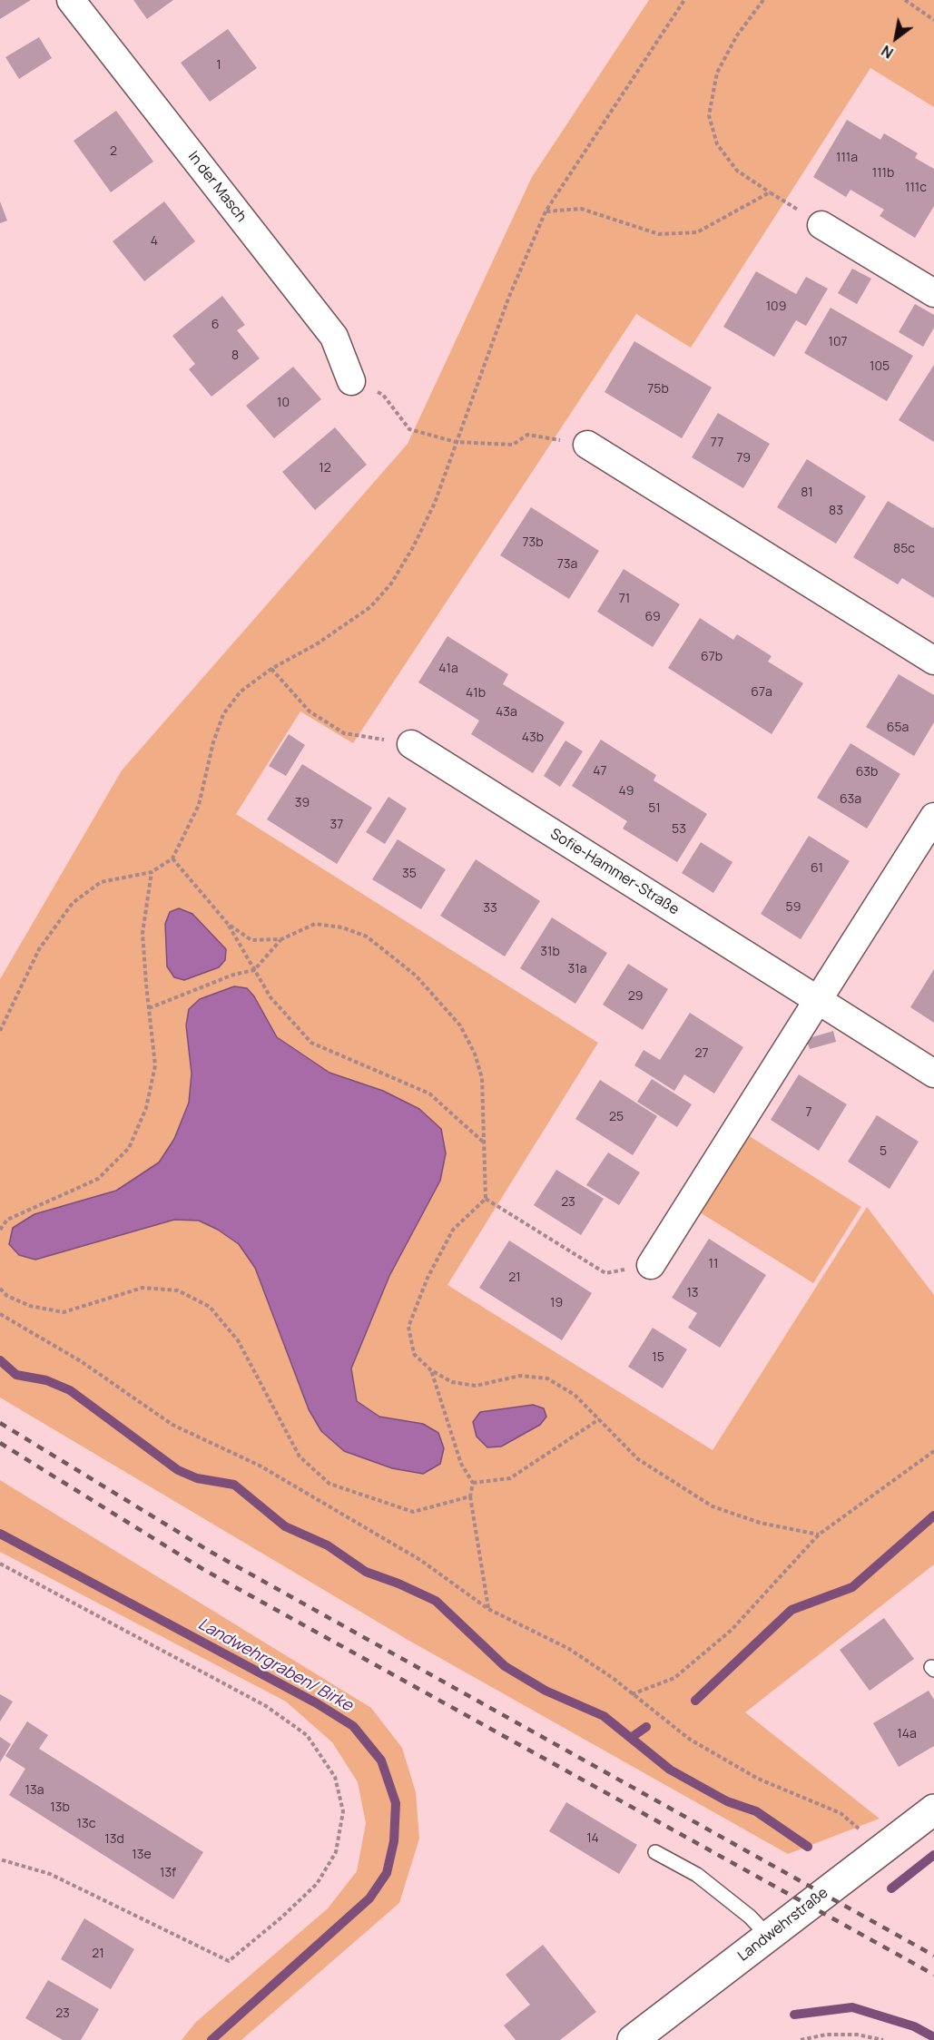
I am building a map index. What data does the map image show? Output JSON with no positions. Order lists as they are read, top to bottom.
{
  "streets": {
    "street": ["In der Masch", "Sofie-Hammer-Straße", "Landwehrstraße"]
  },
  "water": ["Landwehrgraben/ Birke"],
  "house_numbers": [
    "1",
    "2",
    "111a",
    "111b",
    "111c",
    "4",
    "109",
    "6",
    "107",
    "8",
    "105",
    "75b",
    "10",
    "77",
    "79",
    "12",
    "81",
    "83",
    "73b",
    "85c",
    "73a",
    "71",
    "69",
    "67b",
    "41a",
    "67a",
    "41b",
    "43a",
    "65a",
    "43b",
    "47",
    "63b",
    "49",
    "63a",
    "39",
    "51",
    "37",
    "53",
    "61",
    "35",
    "59",
    "33",
    "31b",
    "31a",
    "29",
    "27",
    "7",
    "25",
    "5",
    "23",
    "11",
    "21",
    "13",
    "19",
    "15",
    "14a",
    "13a",
    "13b",
    "13c",
    "14",
    "13d",
    "13e",
    "13f",
    "21",
    "23"
  ],
  "north": "bottom left"
}
